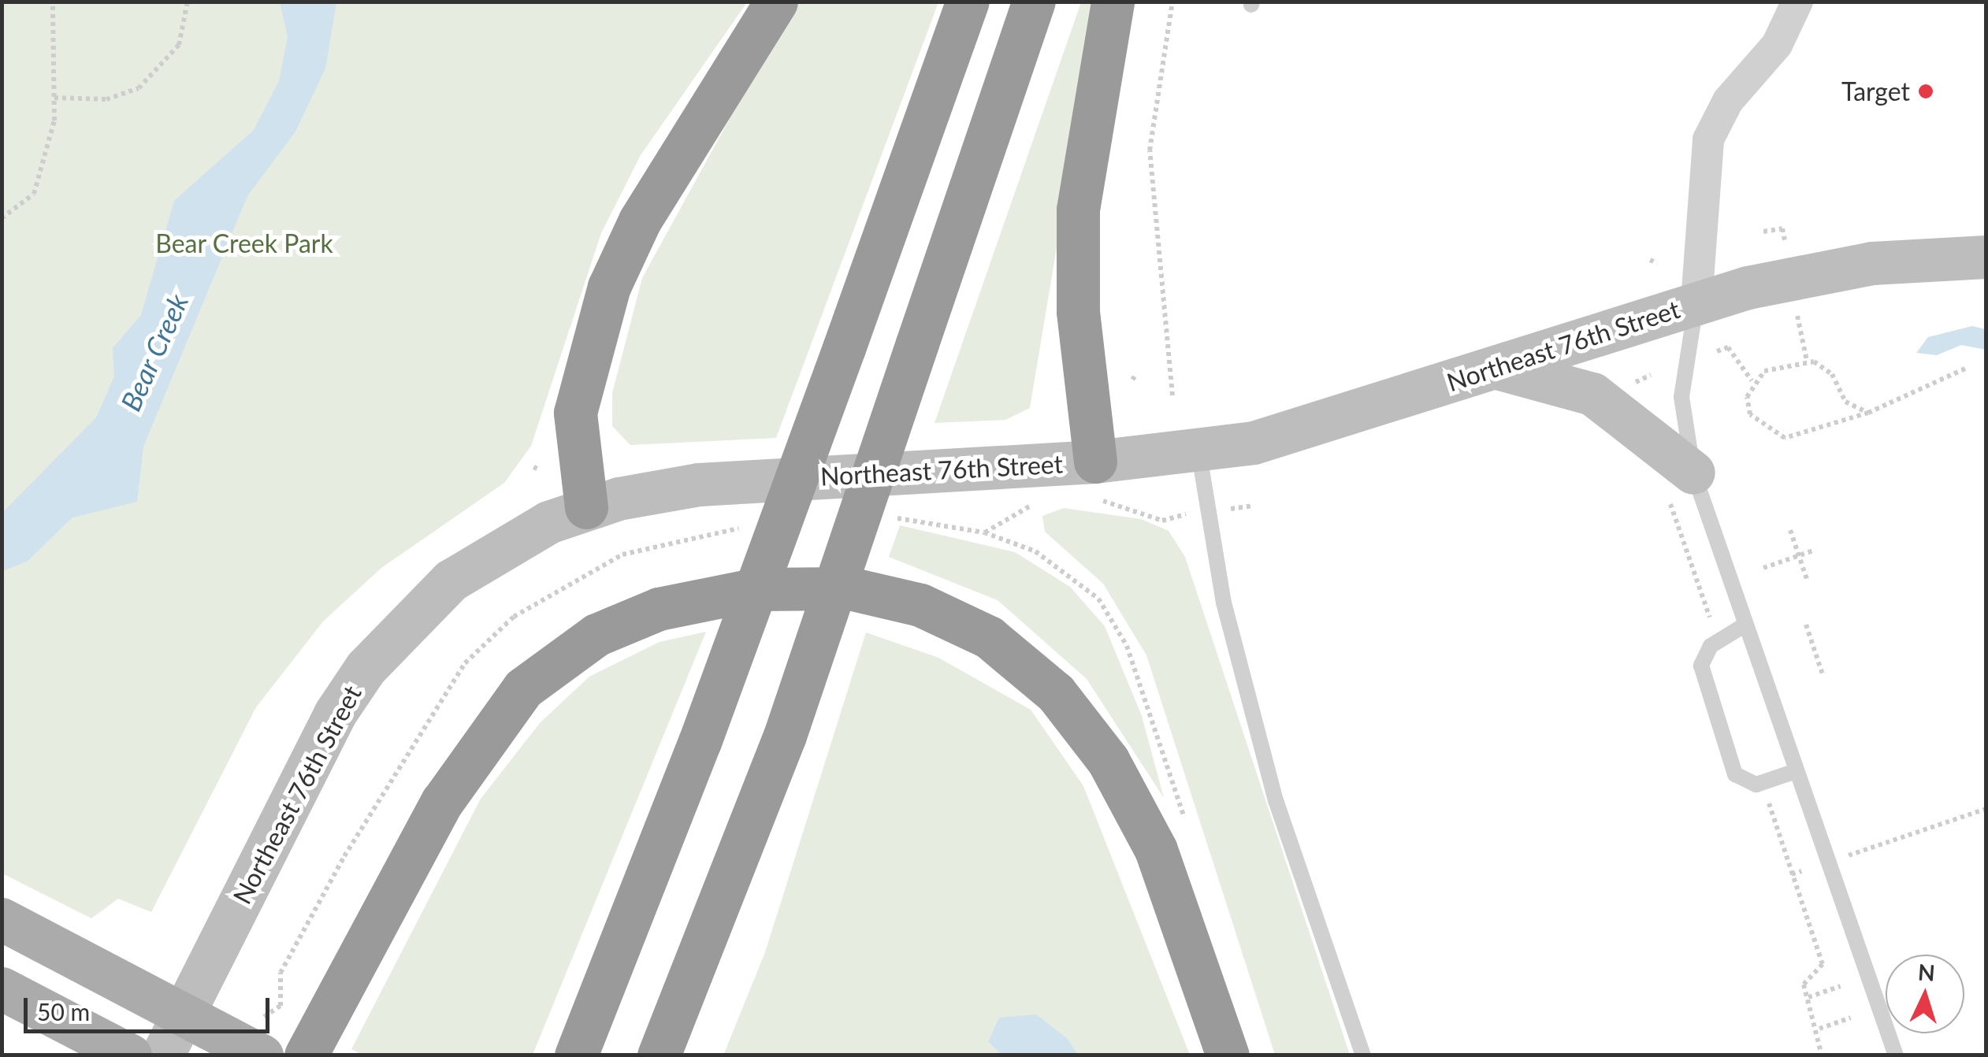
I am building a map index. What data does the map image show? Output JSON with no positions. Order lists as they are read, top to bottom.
{
  "streets": {
    "main road": ["Northeast 76th Street"]
  },
  "water": ["Bear Creek"],
  "parks": ["Bear Creek Park"],
  "places": ["Target"],
  "scale_bar": "50 m",
  "north": "top"
}
